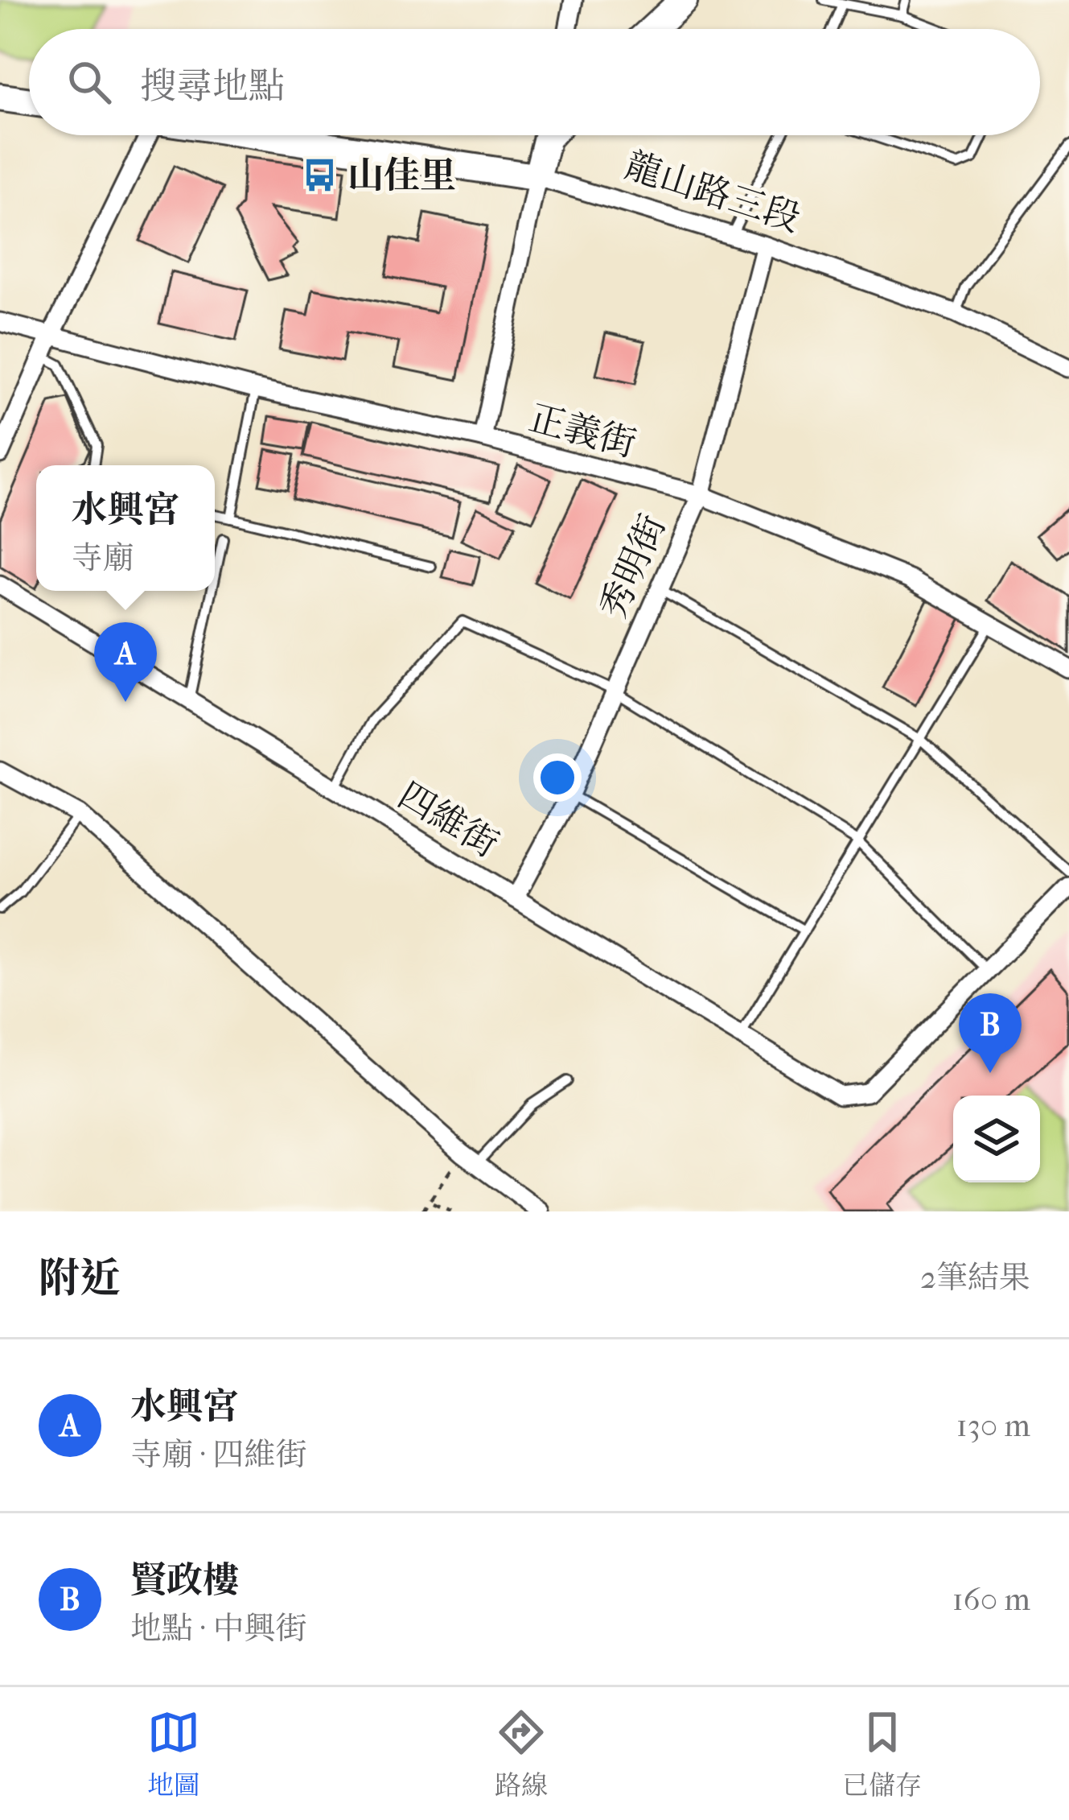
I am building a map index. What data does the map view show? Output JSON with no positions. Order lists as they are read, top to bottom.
{
  "streets": {
    "street": [
      "龍山路三段",
      "正義街",
      "秀明街",
      "四維街"
    ]
  },
  "crossings": [
    ["龍山路三段", "秀明街"],
    ["正義街", "秀明街"],
    ["秀明街", "四維街"]
  ],
  "places": {
    "bus stop": ["山佳里"]
  },
  "page": {
    "search": "搜尋地點",
    "popup": ["水興宮", "寺廟"],
    "pins": ["A", "B"],
    "heading": ["附近", "2筆結果"],
    "list": [
      {
        "mark": "A",
        "name": "水興宮",
        "note": "寺廟 · 四維街",
        "value": "130 m"
      },
      {
        "mark": "B",
        "name": "賢政樓",
        "note": "地點 · 中興街",
        "value": "160 m"
      }
    ],
    "nav": ["地圖", "路線", "已儲存"]
  }
}
